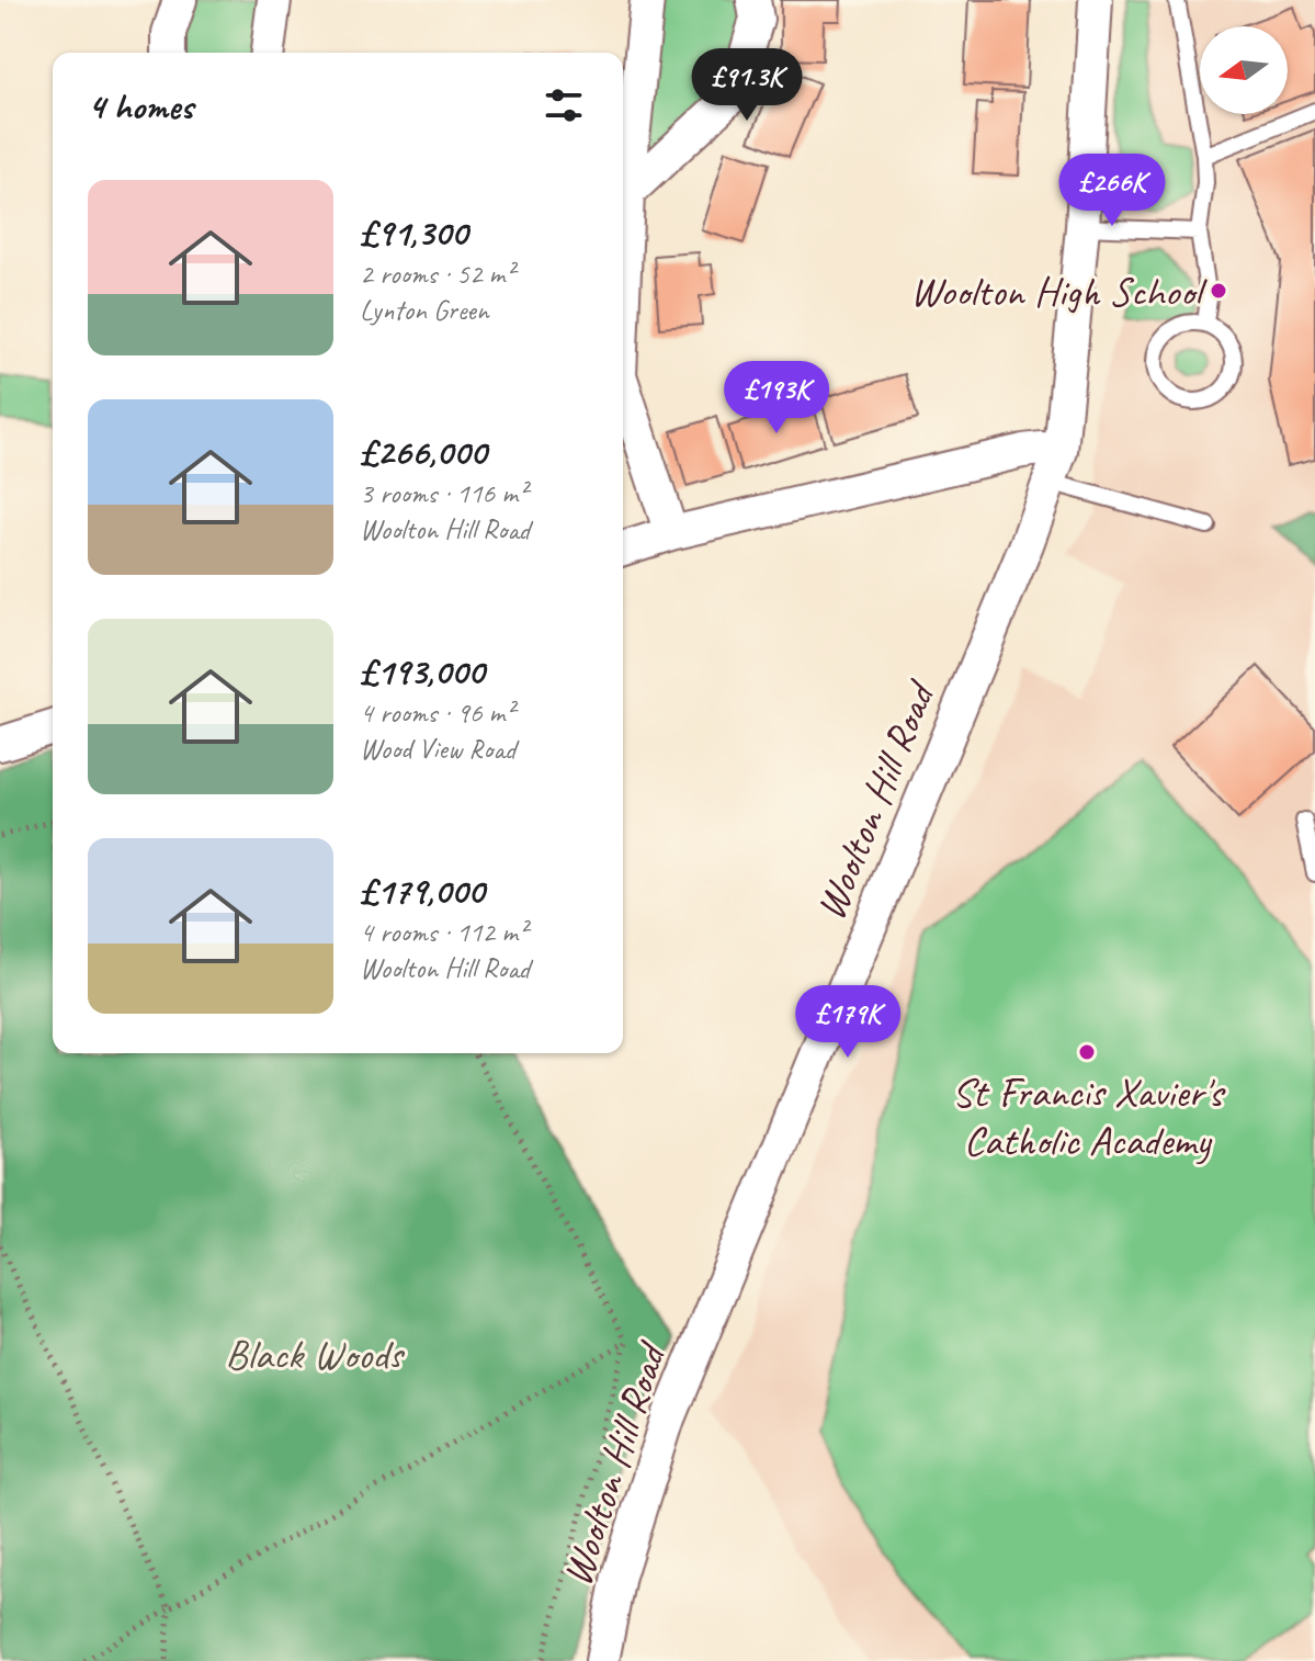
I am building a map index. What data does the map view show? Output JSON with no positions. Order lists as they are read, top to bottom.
{
  "streets": {
    "street": ["Woolton Hill Road"]
  },
  "parks": ["Black Woods"],
  "places": ["Woolton High School", "St Francis Xavier's Catholic Academy"],
  "north": "left",
  "page": {
    "price": [
      "£91.3K",
      "£266K",
      "£193K",
      "£179K"
    ],
    "heading": "4 homes",
    "list": [
      {
        "name": "£91,300",
        "note": "2 rooms · 52 m² · Lynton Green"
      },
      {
        "name": "£266,000",
        "note": "3 rooms · 116 m² · Woolton Hill Road"
      },
      {
        "name": "£193,000",
        "note": "4 rooms · 96 m² · Wood View Road"
      },
      {
        "name": "£179,000",
        "note": "4 rooms · 112 m² · Woolton Hill Road"
      }
    ]
  }
}
